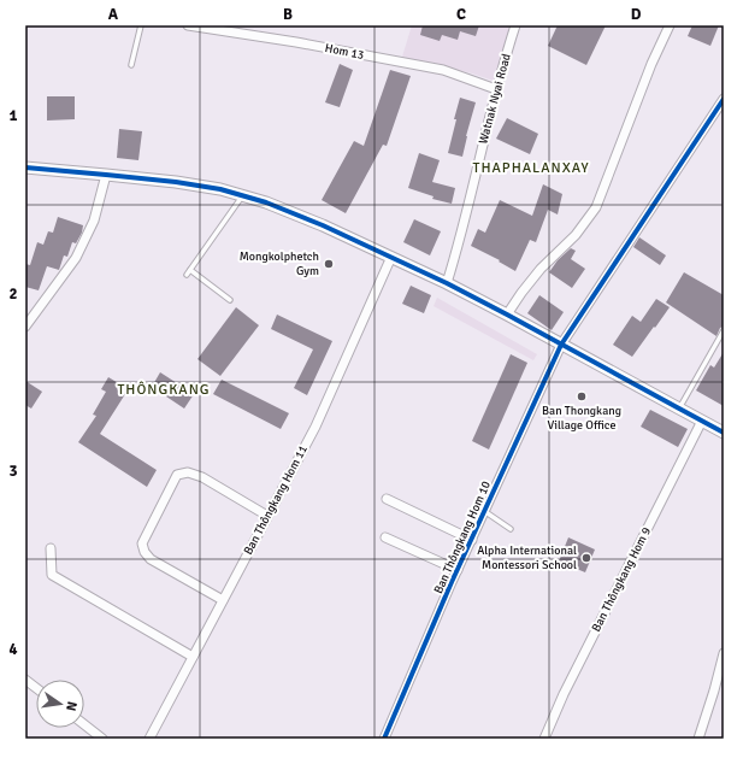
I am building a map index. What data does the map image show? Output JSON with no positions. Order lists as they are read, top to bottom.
{
  "streets": {
    "street": [
      "Hom 13",
      "Watnak Nyai Road",
      "Ban Thôngkang Hom 11",
      "Ban Thôngkang Hom 10",
      "Ban Thôngkang Hom 9"
    ]
  },
  "crossings": [
    ["Hom 13", "Watnak Nyai Road"]
  ],
  "districts": ["THAPHALANXAY", "THÔNGKANG"],
  "places": ["Mongkolphetch Gym", "Ban Thongkang Village Office", "Alpha International Montessori School"],
  "north": "right",
  "grid": {
    "columns": [
      "A",
      "B",
      "C",
      "D"
    ],
    "rows": [
      "1",
      "2",
      "3",
      "4"
    ]
  }
}
